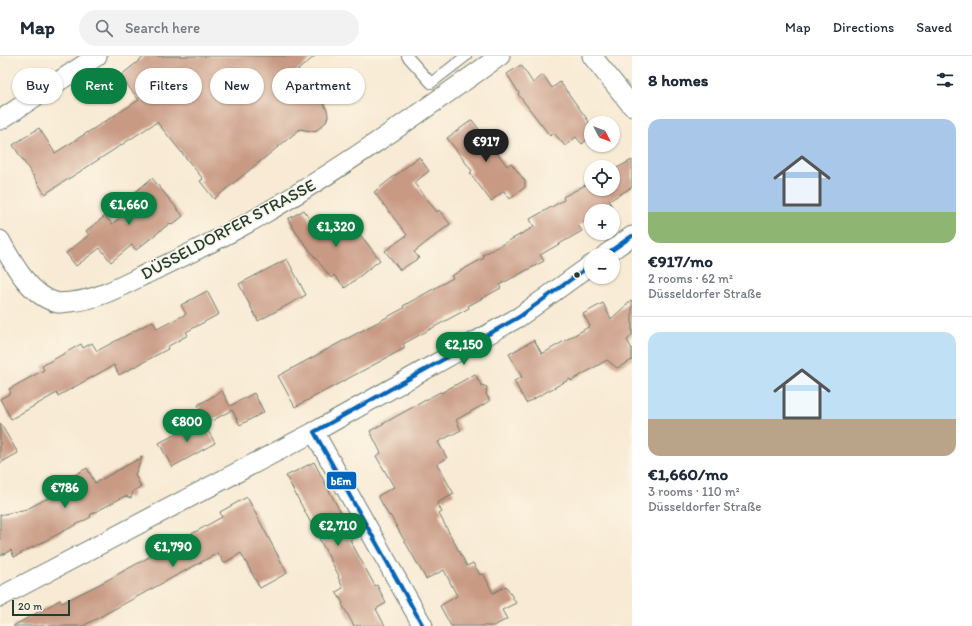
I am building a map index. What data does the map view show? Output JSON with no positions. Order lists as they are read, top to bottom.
{
  "streets": {
    "street": ["DÜSSELDORFER STRASSE"]
  },
  "lines": ["transit line bEm"],
  "scale_bar": "20 m",
  "north": "bottom right",
  "page": {
    "header": "Map",
    "search": "Search here",
    "nav": ["Map", "Directions", "Saved"],
    "heading": "8 homes",
    "chip": [
      "Buy",
      "Rent",
      "Filters",
      "New",
      "Apartment"
    ],
    "list": [
      {
        "name": "€917/mo",
        "note": "2 rooms · 62 m² · Düsseldorfer Straße"
      },
      {
        "name": "€1,660/mo",
        "note": "3 rooms · 110 m² · Düsseldorfer Straße"
      }
    ],
    "map_buttons": ["+", "−"],
    "price": [
      "€917",
      "€1,660",
      "€1,320",
      "€2,150",
      "€800",
      "€786",
      "€2,710",
      "€1,790"
    ],
    "scale": "20 m"
  }
}
